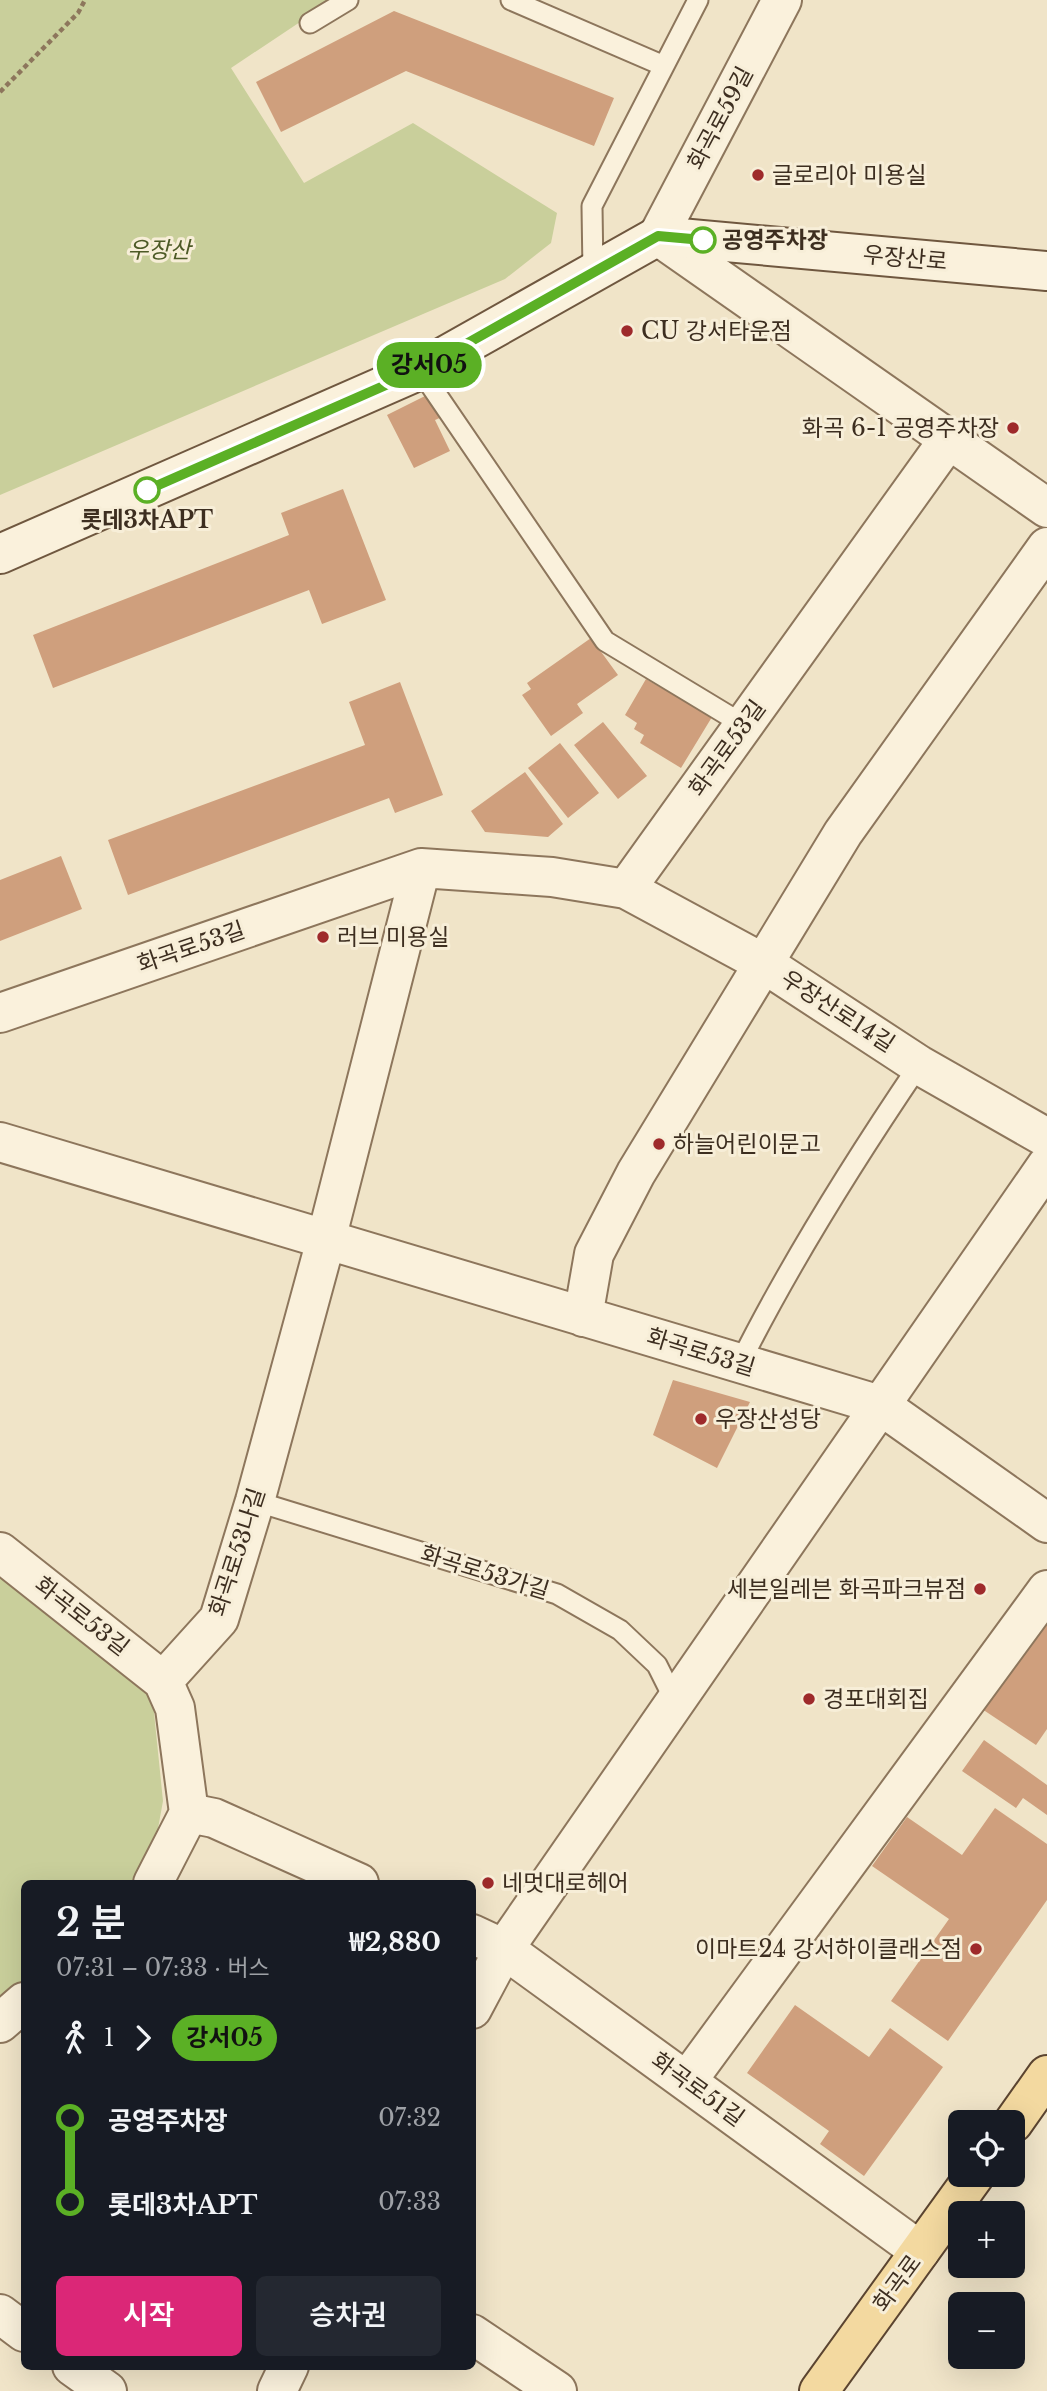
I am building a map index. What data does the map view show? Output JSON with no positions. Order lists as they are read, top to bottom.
{
  "streets": {
    "main road": ["화곡로"],
    "street": [
      "화곡로59길",
      "우장산로",
      "화곡로53길",
      "우장산로14길",
      "화곡로53나길",
      "화곡로51길"
    ],
    "lane": ["화곡로53가길"]
  },
  "crossings": [
    ["화곡로59길", "우장산로"],
    ["화곡로53길", "우장산로14길"],
    ["화곡로53길", "화곡로53나길"],
    ["화곡로53나길", "화곡로53가길"],
    ["화곡로51길", "화곡로"]
  ],
  "parks": ["우장산"],
  "places": [
    "글로리아 미용실",
    "공영주차장",
    "CU 강서타운점",
    "화곡 6-1 공영주차장",
    "롯데3차APT",
    "러브 미용실",
    "하늘어린이문고",
    "우장산성당",
    "세븐일레븐 화곡파크뷰점",
    "경포대회집",
    "네멋대로헤어",
    "이마트24 강서하이클래스점"
  ],
  "lines": ["bus line 강서05"],
  "page": {
    "on_map": "강서05",
    "heading": ["2 분", "07:31 – 07:33 · 버스", "₩2,880"],
    "legs": ["1", "강서05"],
    "list": [
      {
        "name": "공영주차장",
        "value": "07:32"
      },
      {
        "name": "롯데3차APT",
        "value": "07:33"
      }
    ],
    "map_buttons": ["+", "−"],
    "buttons": ["시작", "승차권"]
  }
}
